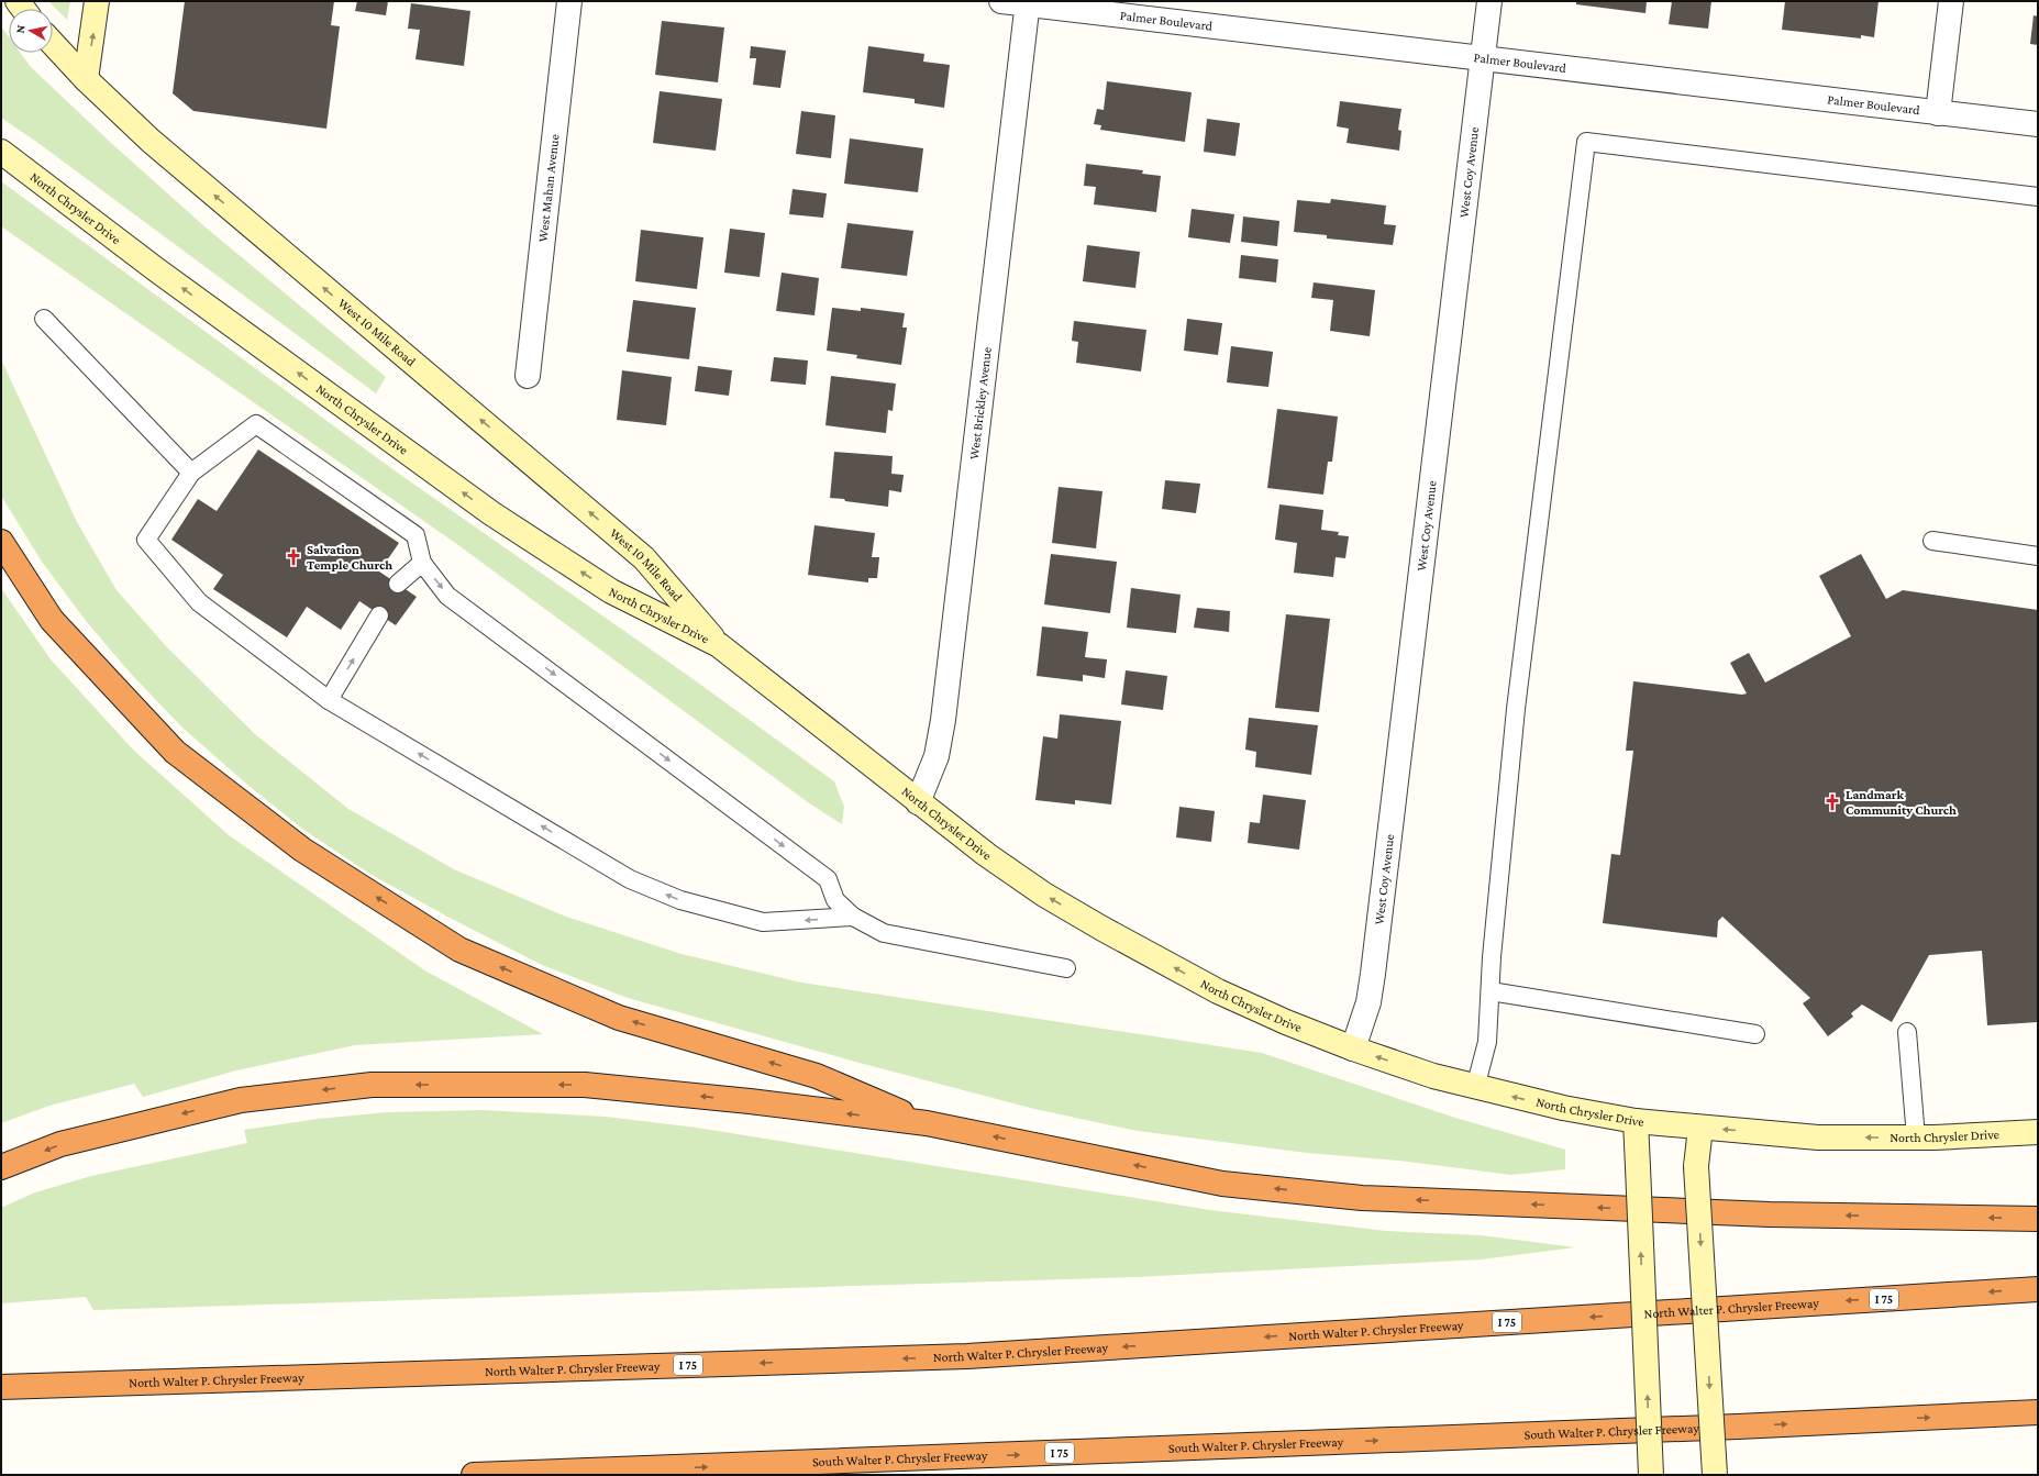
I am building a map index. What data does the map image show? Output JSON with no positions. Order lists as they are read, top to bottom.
{
  "streets": {
    "highway": ["I 75", "North Walter P. Chrysler Freeway", "South Walter P. Chrysler Freeway"],
    "main road": ["North Chrysler Drive", "West 10 Mile Road"],
    "street": [
      "Palmer Boulevard",
      "West Coy Avenue",
      "West Mahan Avenue",
      "West Brickley Avenue"
    ]
  },
  "crossings": [
    ["Palmer Boulevard", "West Coy Avenue"],
    ["Palmer Boulevard", "West Brickley Avenue"],
    ["West Coy Avenue", "North Chrysler Drive"],
    ["North Chrysler Drive", "West 10 Mile Road"],
    ["North Chrysler Drive", "West Brickley Avenue"]
  ],
  "one_way": ["North Chrysler Drive", "West 10 Mile Road", "South Walter P. Chrysler Freeway"],
  "places": {
    "church": ["Salvation Temple Church", "Landmark Community Church"]
  },
  "north": "left"
}
